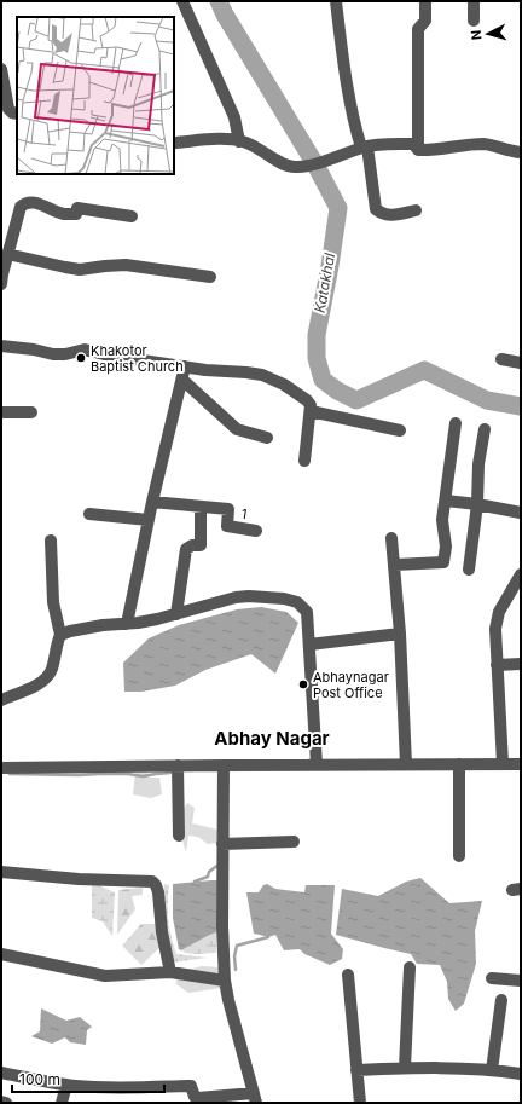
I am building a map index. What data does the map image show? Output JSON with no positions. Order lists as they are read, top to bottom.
{
  "streets": {
    "street": ["1"]
  },
  "districts": ["Abhay Nagar"],
  "water": ["Katakhal"],
  "places": ["Khakotor Baptist Church", "Abhaynagar Post Office"],
  "scale_bar": "100 m",
  "north": "left"
}
